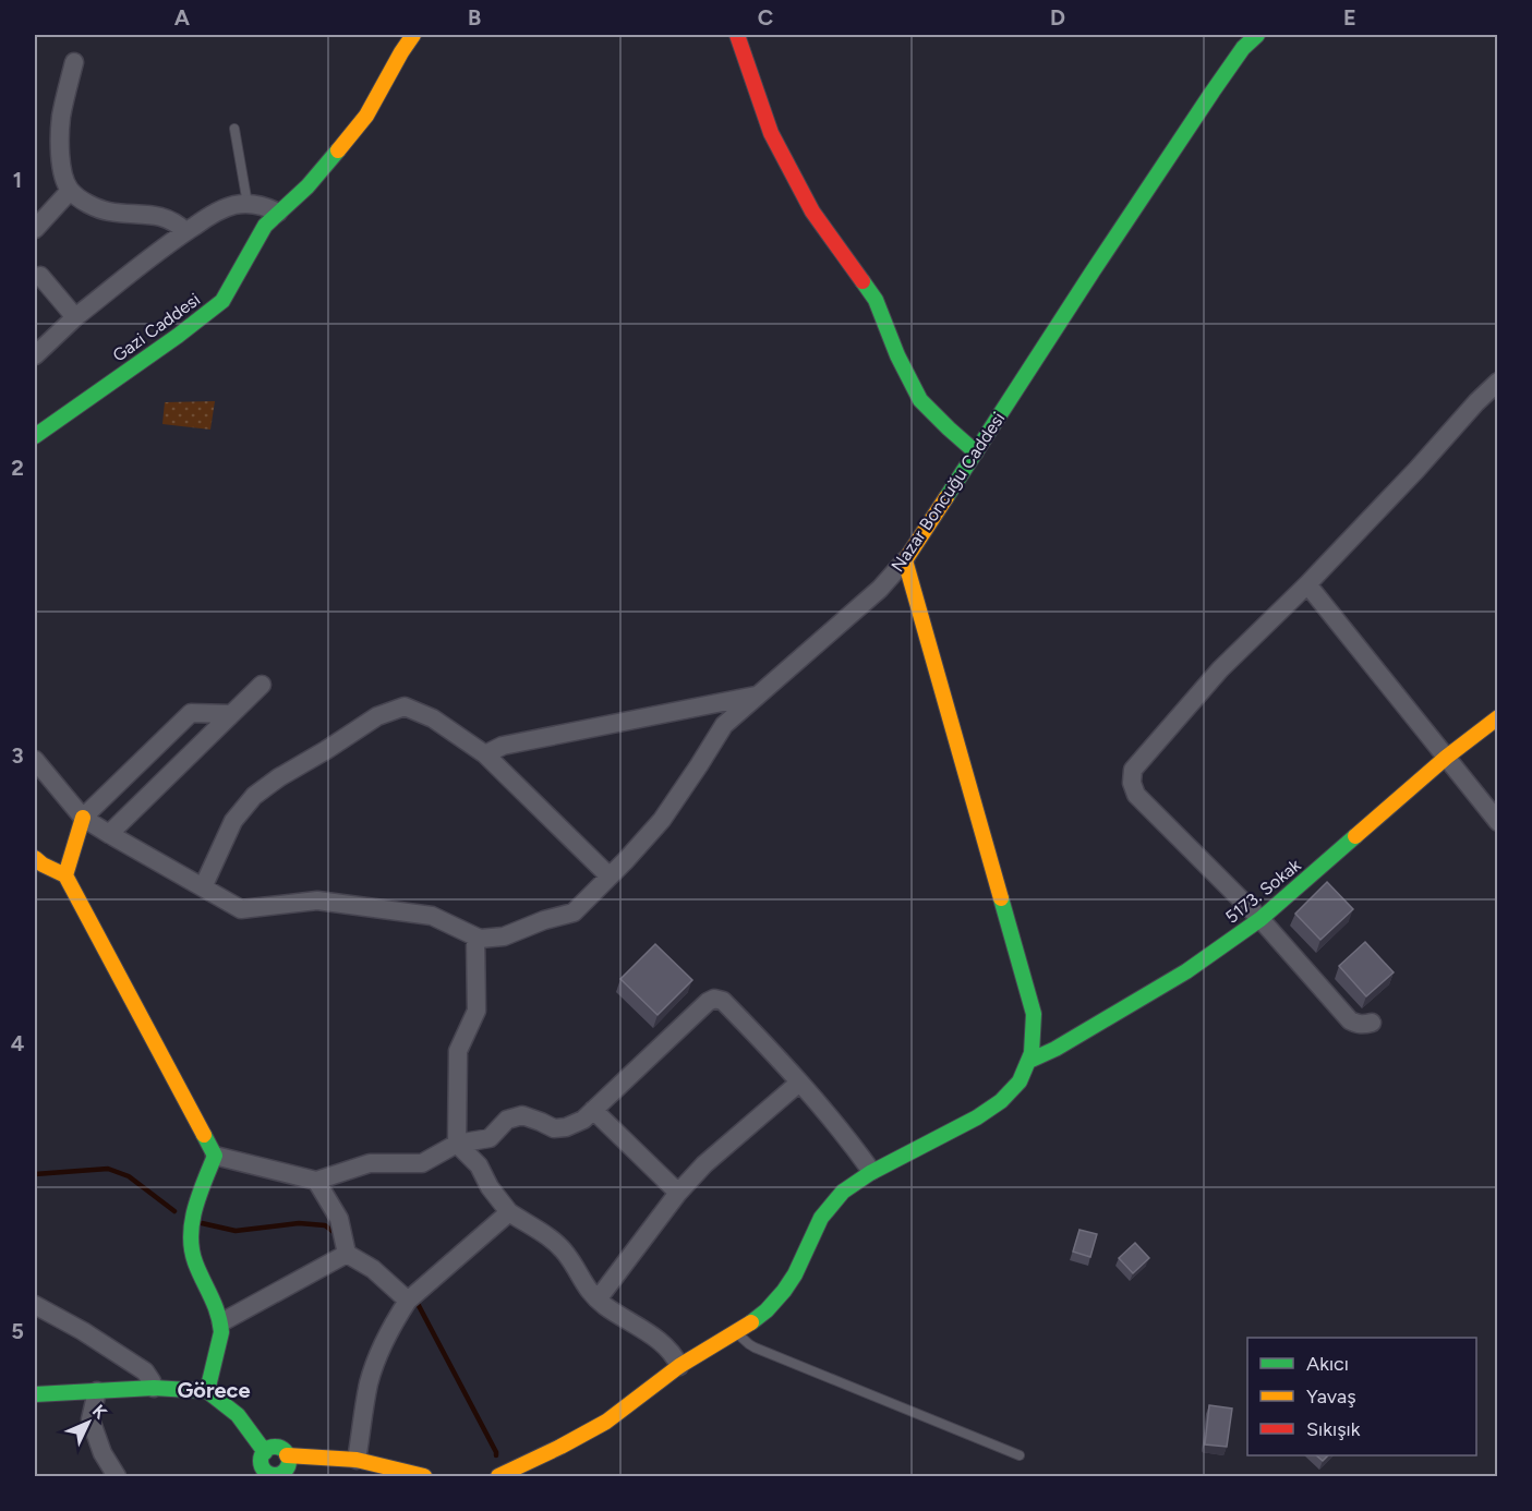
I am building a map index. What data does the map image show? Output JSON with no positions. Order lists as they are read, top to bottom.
{
  "streets": {
    "street": ["Gazi Caddesi", "Nazar Boncuğu Caddesi", "5173. Sokak"]
  },
  "districts": ["Görece"],
  "legend": ["Akıcı", "Yavaş", "Sıkışık"],
  "north": "top right",
  "grid": {
    "columns": [
      "A",
      "B",
      "C",
      "D",
      "E"
    ],
    "rows": [
      "1",
      "2",
      "3",
      "4",
      "5"
    ]
  }
}
